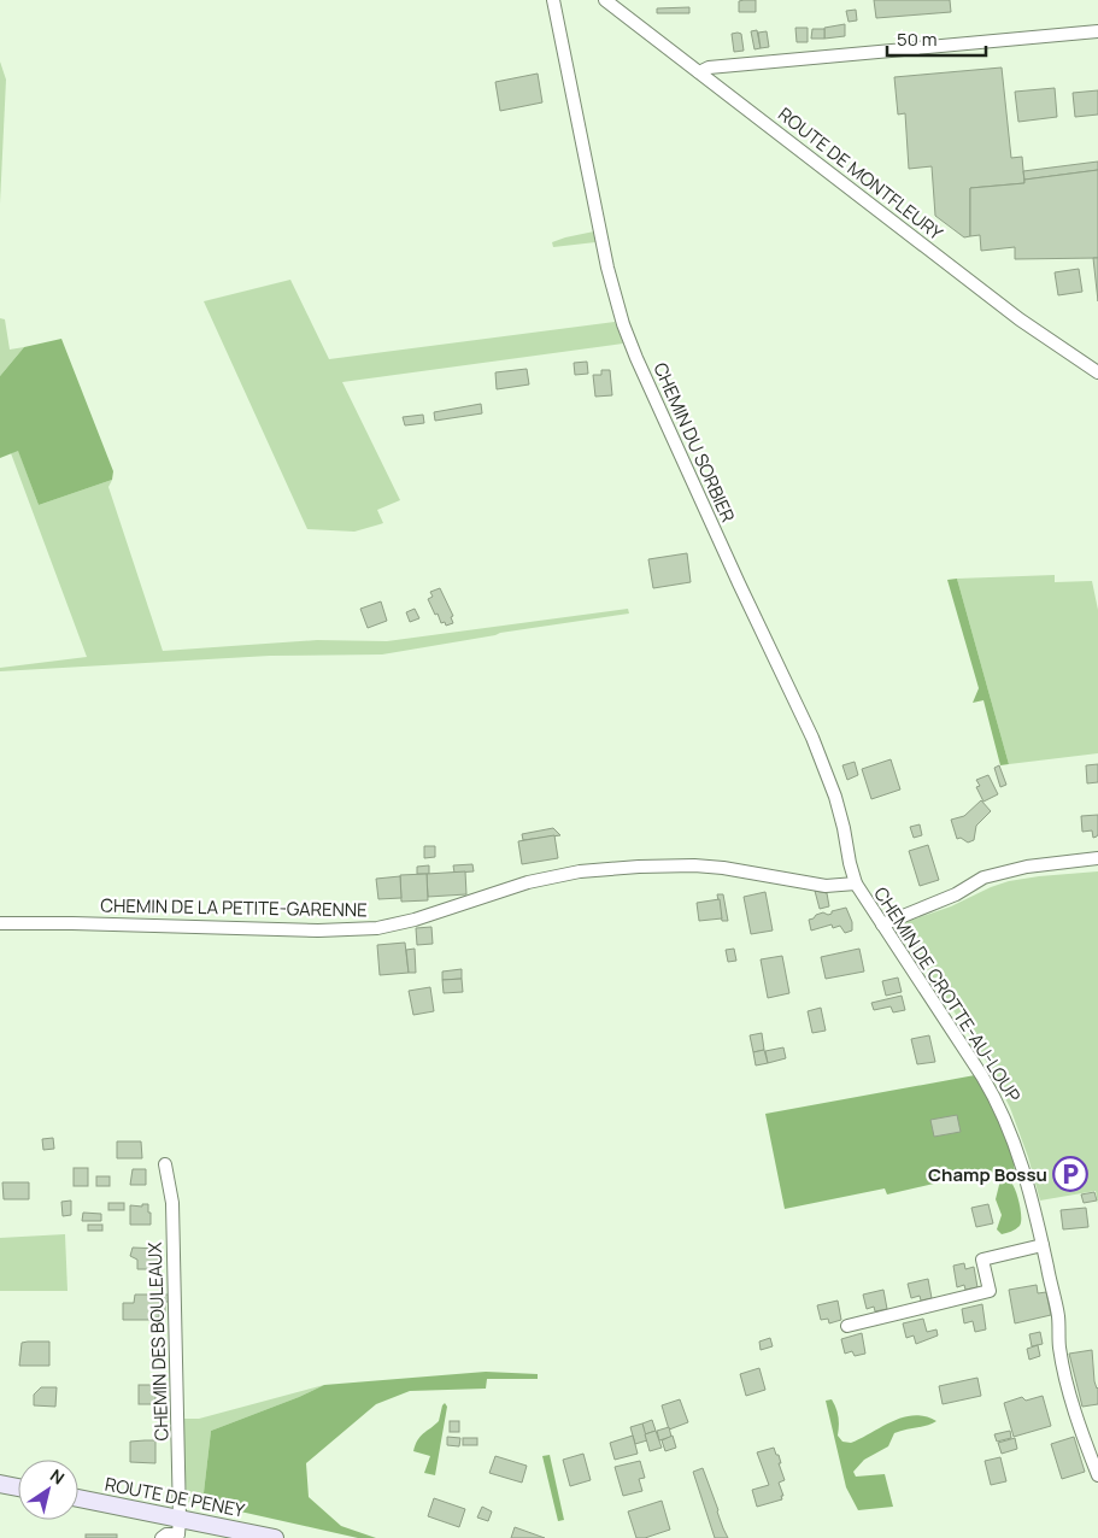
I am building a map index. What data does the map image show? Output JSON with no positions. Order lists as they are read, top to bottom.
{
  "streets": {
    "main road": ["ROUTE DE PENEY"],
    "street": [
      "ROUTE DE MONTFLEURY",
      "CHEMIN DU SORBIER",
      "CHEMIN DE LA PETITE-GARENNE",
      "CHEMIN DE CROTTE-AU-LOUP",
      "CHEMIN DES BOULEAUX"
    ]
  },
  "crossings": [
    ["CHEMIN DU SORBIER", "CHEMIN DE LA PETITE-GARENNE"],
    ["CHEMIN DU SORBIER", "CHEMIN DE CROTTE-AU-LOUP"],
    ["CHEMIN DE LA PETITE-GARENNE", "CHEMIN DE CROTTE-AU-LOUP"],
    ["CHEMIN DES BOULEAUX", "ROUTE DE PENEY"]
  ],
  "places": {
    "parking": ["Champ Bossu"]
  },
  "scale_bar": "50 m",
  "north": "top right"
}
